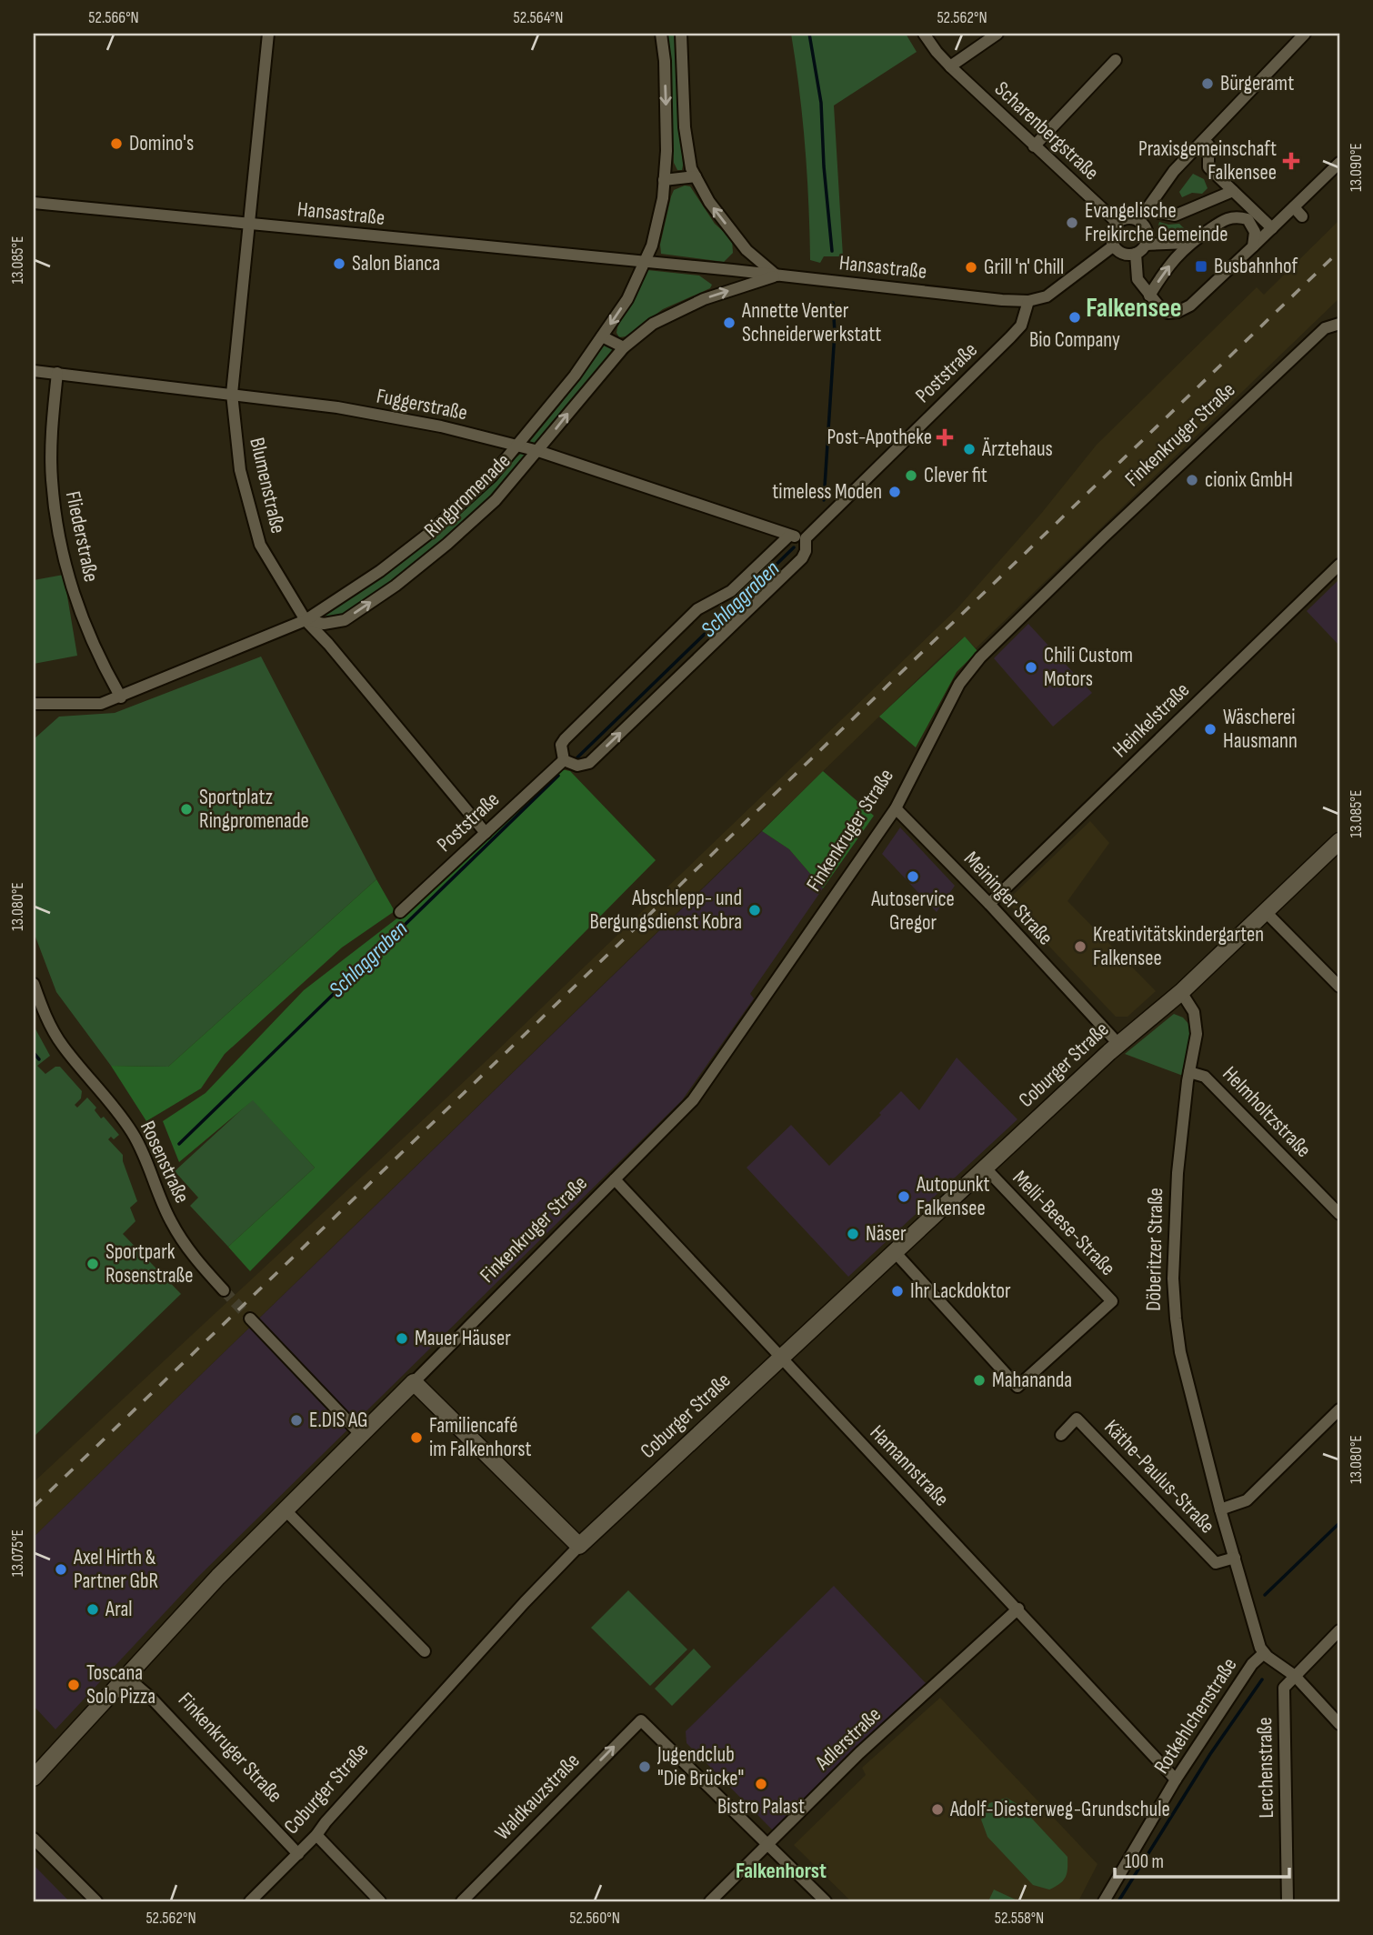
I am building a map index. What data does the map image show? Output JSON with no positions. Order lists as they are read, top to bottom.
{
  "streets": {
    "street": [
      "Scharenbergstraße",
      "Hansastraße",
      "Poststraße",
      "Fuggerstraße",
      "Finkenkruger Straße",
      "Blumenstraße",
      "Ringpromenade",
      "Fliederstraße",
      "Heinkelstraße",
      "Meininger Straße",
      "Coburger Straße",
      "Helmholtzstraße",
      "Rosenstraße",
      "Melli-Beese-Straße",
      "Döberitzer Straße",
      "Hamannstraße",
      "Käthe-Paulus-Straße",
      "Rotkehlchenstraße",
      "Adlerstraße",
      "Lerchenstraße",
      "Waldkauzstraße"
    ]
  },
  "crossings": [
    ["Hansastraße", "Poststraße"],
    ["Hansastraße", "Blumenstraße"],
    ["Hansastraße", "Ringpromenade"],
    ["Poststraße", "Blumenstraße"],
    ["Fuggerstraße", "Blumenstraße"],
    ["Fuggerstraße", "Ringpromenade"],
    ["Fuggerstraße", "Fliederstraße"],
    ["Finkenkruger Straße", "Meininger Straße"],
    ["Finkenkruger Straße", "Coburger Straße"],
    ["Finkenkruger Straße", "Hamannstraße"],
    ["Blumenstraße", "Ringpromenade"],
    ["Ringpromenade", "Fliederstraße"],
    ["Heinkelstraße", "Meininger Straße"],
    ["Meininger Straße", "Coburger Straße"],
    ["Coburger Straße", "Melli-Beese-Straße"],
    ["Coburger Straße", "Döberitzer Straße"],
    ["Coburger Straße", "Hamannstraße"],
    ["Helmholtzstraße", "Döberitzer Straße"],
    ["Döberitzer Straße", "Käthe-Paulus-Straße"],
    ["Döberitzer Straße", "Rotkehlchenstraße"],
    ["Hamannstraße", "Rotkehlchenstraße"],
    ["Hamannstraße", "Adlerstraße"],
    ["Adlerstraße", "Waldkauzstraße"]
  ],
  "districts": ["Falkensee", "Falkenhorst"],
  "water": ["Schlaggraben"],
  "places": {
    "other": [
      "Bürgeramt",
      "Domino's",
      "Evangelische Freikirche Gemeinde",
      "Salon Bianca",
      "Grill 'n' Chill",
      "Bio Company",
      "Annette Venter Schneiderwerkstatt",
      "Ärztehaus",
      "Clever fit",
      "cionix GmbH",
      "timeless Moden",
      "Chili Custom Motors",
      "Wäscherei Hausmann",
      "Sportplatz Ringpromenade",
      "Autoservice Gregor",
      "Abschlepp- und Bergungsdienst Kobra",
      "Kreativitätskindergarten Falkensee",
      "Autopunkt Falkensee",
      "Näser",
      "Sportpark Rosenstraße",
      "Ihr Lackdoktor",
      "Mauer Häuser",
      "Mahananda",
      "E.DIS AG",
      "Familiencafé im Falkenhorst",
      "Axel Hirth & Partner GbR",
      "Aral",
      "Toscana Solo Pizza",
      "Jugendclub \"Die Brücke\"",
      "Bistro Palast",
      "Adolf-Diesterweg-Grundschule"
    ],
    "health": ["Praxisgemeinschaft Falkensee", "Post-Apotheke"],
    "transit": ["Busbahnhof"]
  },
  "scale_bar": "100 m",
  "coordinates": [
    "52.566°N",
    "52.564°N",
    "52.562°N",
    "13.090°E",
    "13.085°E",
    "13.080°E",
    "13.075°E",
    "52.560°N",
    "52.558°N"
  ]
}
